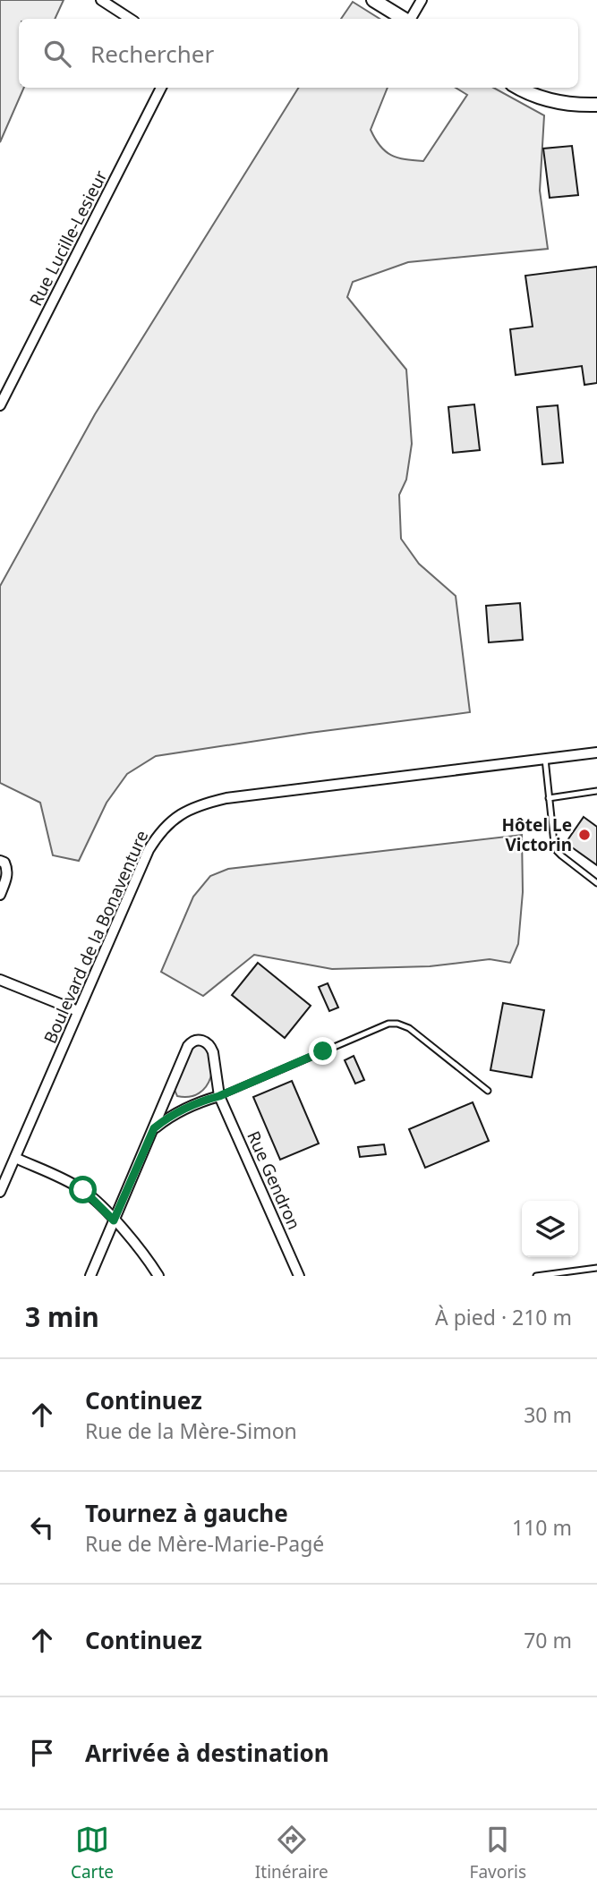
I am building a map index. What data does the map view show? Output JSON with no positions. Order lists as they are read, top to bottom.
{
  "streets": {
    "street": ["Rue Lucille-Lesieur", "Boulevard de la Bonaventure", "Rue Gendron"]
  },
  "places": ["Hôtel Le Victorin"],
  "page": {
    "search": "Rechercher",
    "heading": ["3 min", "À pied · 210 m"],
    "list": [
      ["Continuez", "Rue de la Mère-Simon", "30 m"],
      ["Tournez à gauche", "Rue de Mère-Marie-Pagé", "110 m"],
      ["Continuez", "70 m"],
      "Arrivée à destination"
    ],
    "nav": ["Carte", "Itinéraire", "Favoris"]
  }
}
